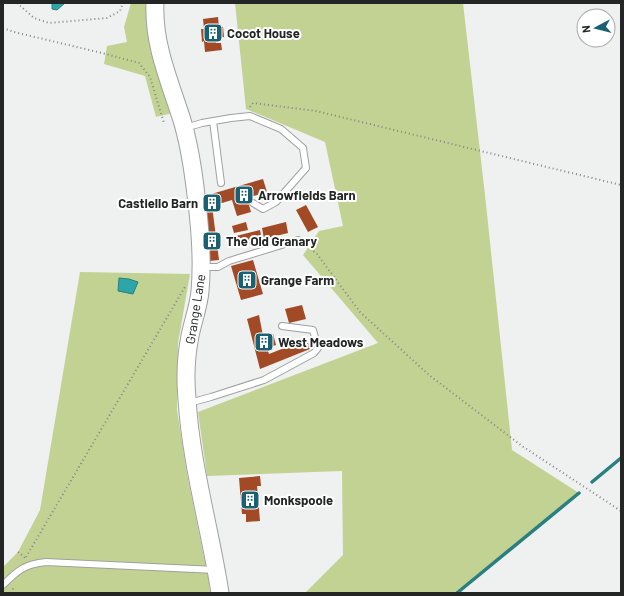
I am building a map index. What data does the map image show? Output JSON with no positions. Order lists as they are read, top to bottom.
{
  "streets": {
    "street": ["Grange Lane"]
  },
  "places": {
    "building": [
      "Cocot House",
      "Arrowfields Barn",
      "Castiello Barn",
      "The Old Granary",
      "Grange Farm",
      "West Meadows",
      "Monkspoole"
    ]
  },
  "north": "left"
}
